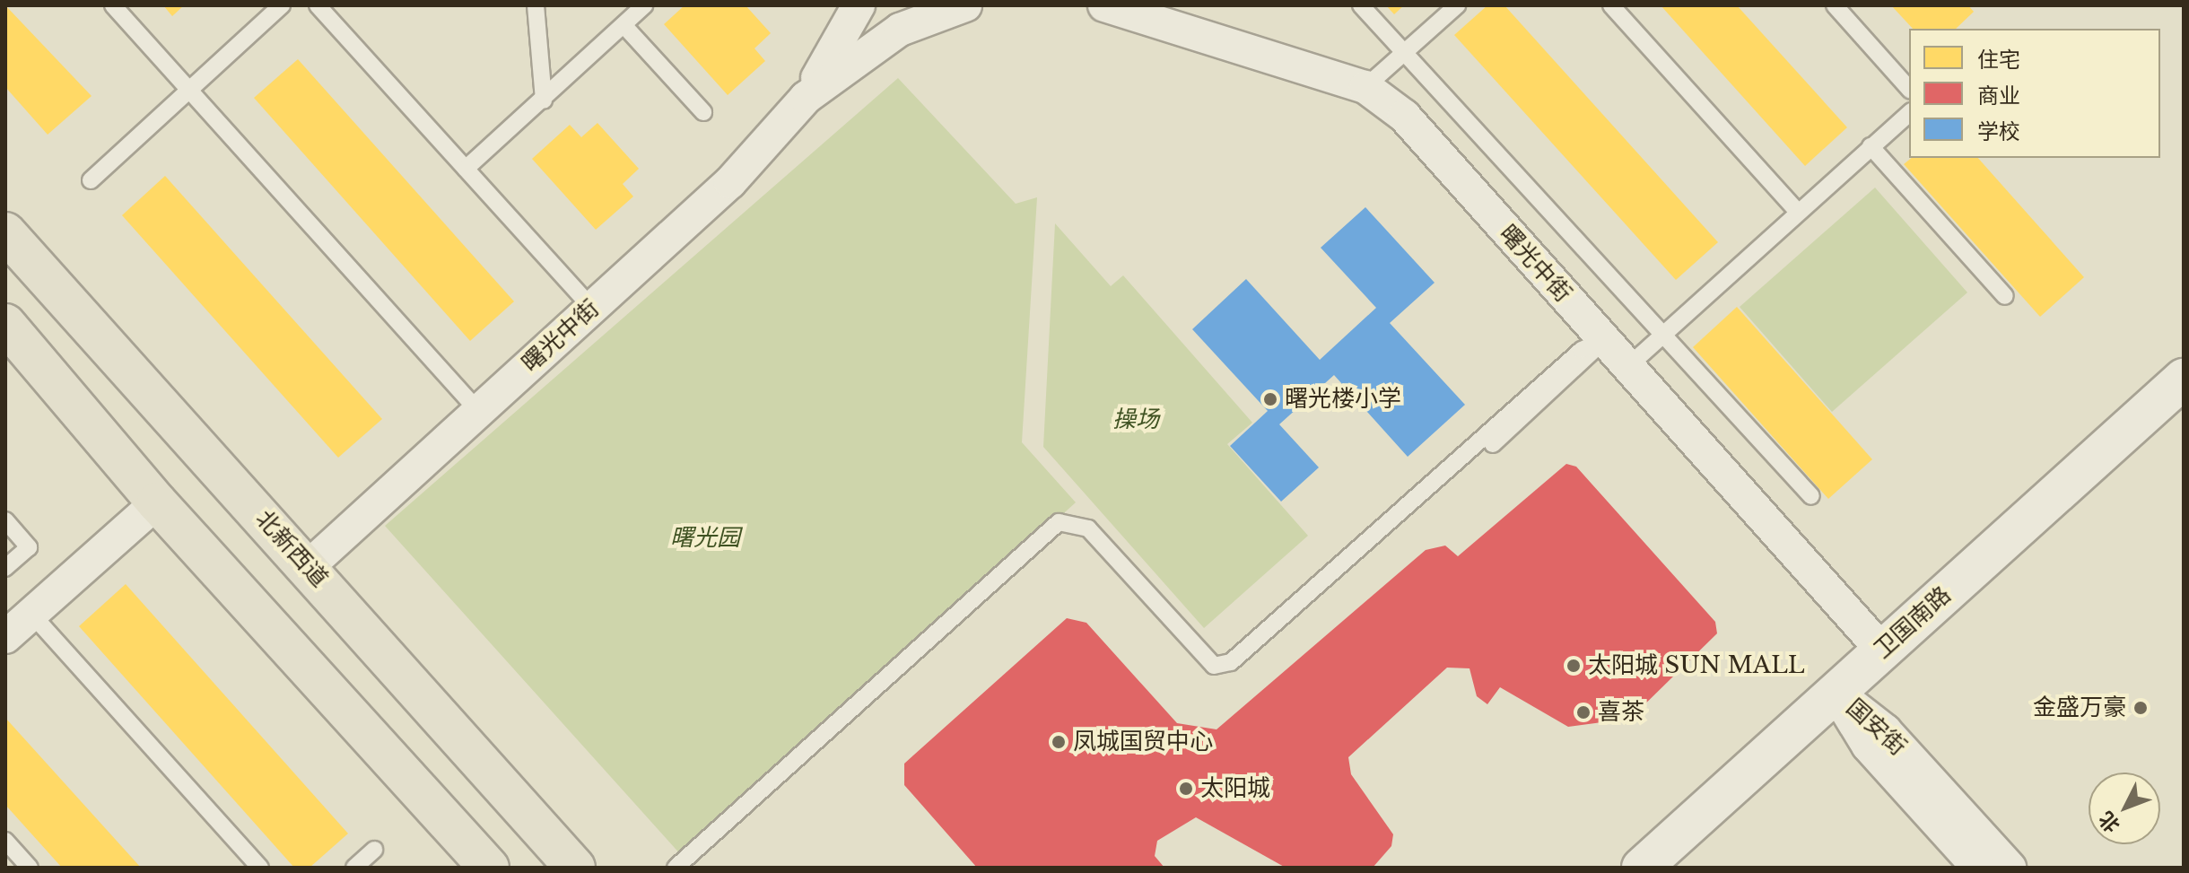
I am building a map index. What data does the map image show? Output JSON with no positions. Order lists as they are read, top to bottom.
{
  "streets": {
    "main road": ["北新西道", "卫国南路"],
    "street": ["曙光中街", "国安街"]
  },
  "crossings": [
    ["曙光中街", "北新西道"],
    ["曙光中街", "卫国南路"],
    ["卫国南路", "国安街"]
  ],
  "parks": ["操场", "曙光园"],
  "places": [
    "曙光楼小学",
    "太阳城 SUN MALL",
    "金盛万豪",
    "喜茶",
    "凤城国贸中心",
    "太阳城"
  ],
  "legend": ["住宅", "商业", "学校"],
  "north": "bottom left"
}
